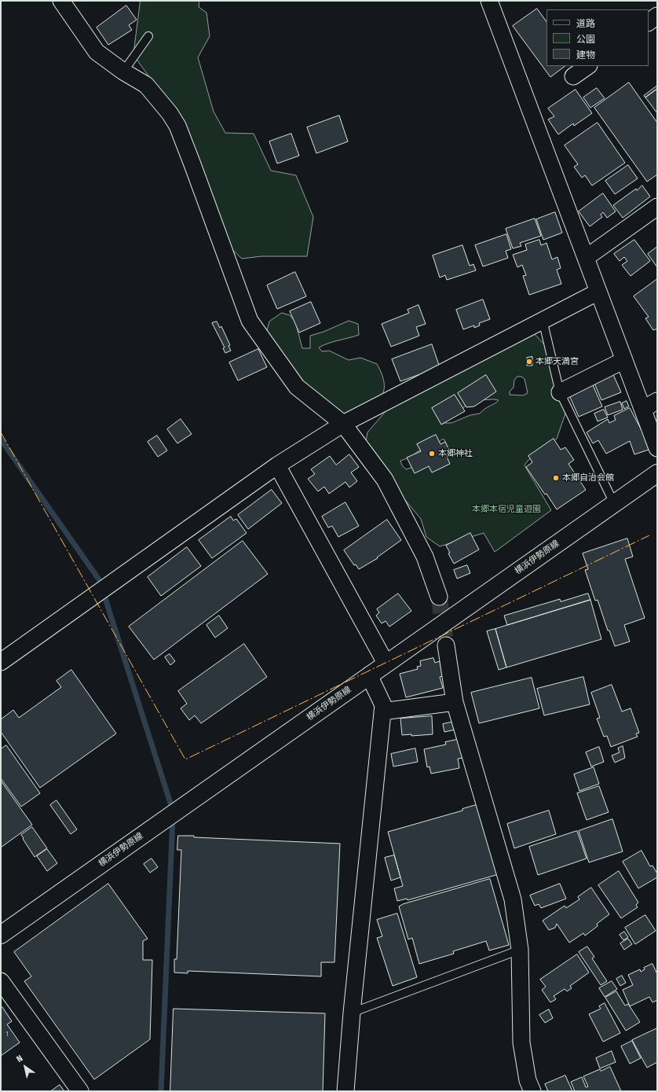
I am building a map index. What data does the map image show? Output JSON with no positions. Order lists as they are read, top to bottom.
{
  "streets": {
    "main road": ["横浜伊勢原線"]
  },
  "parks": ["本郷本宿児童遊園"],
  "places": ["本郷天満宮", "本郷神社", "本郷自治会館"],
  "house_numbers": ["1"],
  "legend": ["道路", "公園", "建物"],
  "north": "top left"
}
